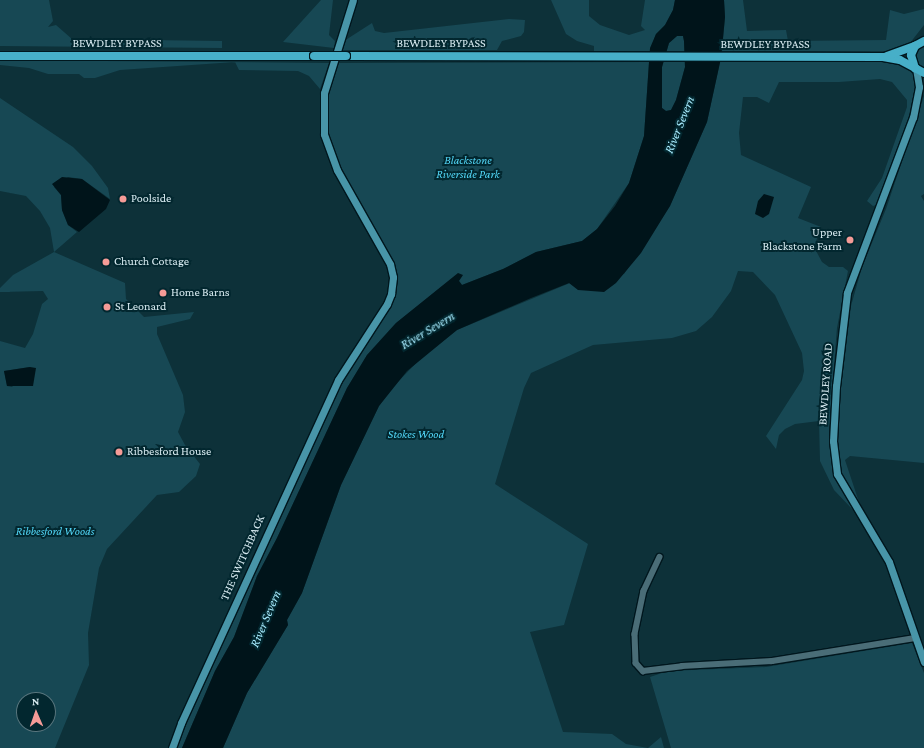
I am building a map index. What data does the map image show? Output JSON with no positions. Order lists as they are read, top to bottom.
{
  "streets": {
    "highway": ["BEWDLEY BYPASS"],
    "main road": ["BEWDLEY ROAD", "THE SWITCHBACK"]
  },
  "crossings": [
    ["BEWDLEY BYPASS", "BEWDLEY ROAD"]
  ],
  "water": ["River Severn"],
  "parks": ["Blackstone Riverside Park", "Stokes Wood", "Ribbesford Woods"],
  "places": [
    "Poolside",
    "Upper Blackstone Farm",
    "Church Cottage",
    "Home Barns",
    "St Leonard",
    "Ribbesford House"
  ],
  "north": "top"
}
